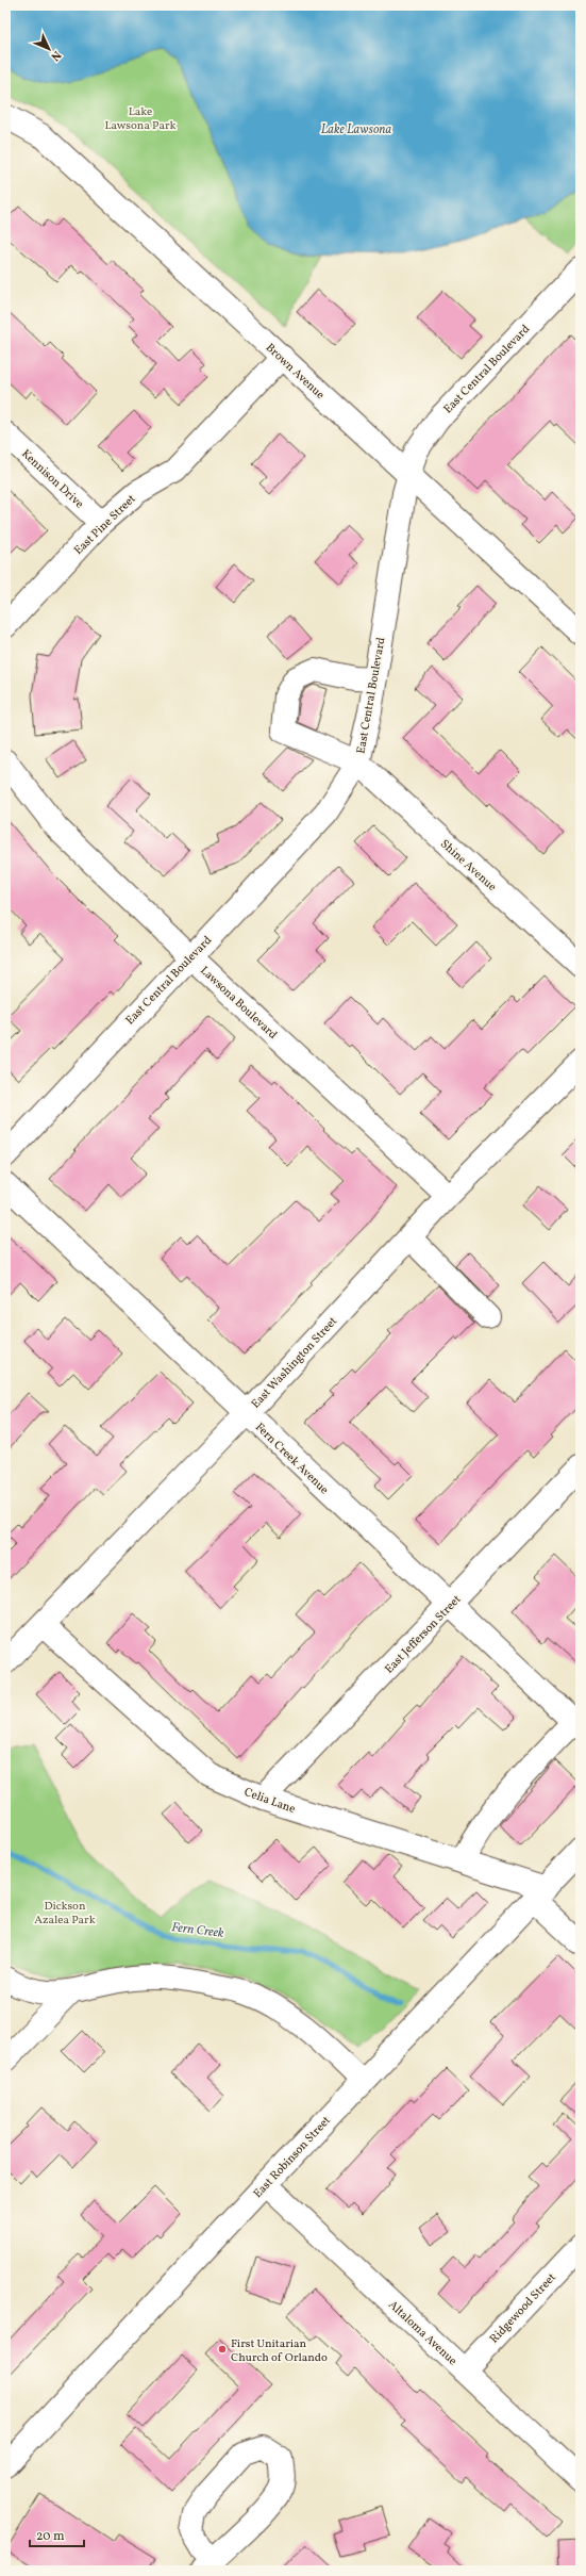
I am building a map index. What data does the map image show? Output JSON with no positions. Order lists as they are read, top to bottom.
{
  "streets": {
    "street": [
      "East Central Boulevard",
      "Brown Avenue",
      "Kennison Drive",
      "East Pine Street",
      "Shine Avenue",
      "Lawsona Boulevard",
      "East Washington Street",
      "Fern Creek Avenue",
      "East Jefferson Street",
      "Celia Lane",
      "East Robinson Street",
      "Ridgewood Street",
      "Altaloma Avenue"
    ]
  },
  "crossings": [
    ["East Central Boulevard", "Brown Avenue"],
    ["East Central Boulevard", "Shine Avenue"],
    ["East Central Boulevard", "Lawsona Boulevard"],
    ["Brown Avenue", "East Pine Street"],
    ["Kennison Drive", "East Pine Street"],
    ["Lawsona Boulevard", "East Washington Street"],
    ["East Washington Street", "Fern Creek Avenue"],
    ["East Washington Street", "Celia Lane"],
    ["Fern Creek Avenue", "East Jefferson Street"],
    ["East Jefferson Street", "Celia Lane"],
    ["Celia Lane", "East Robinson Street"],
    ["East Robinson Street", "Altaloma Avenue"],
    ["Ridgewood Street", "Altaloma Avenue"]
  ],
  "water": ["Lake Lawsona", "Fern Creek"],
  "parks": ["Lake Lawsona Park", "Dickson Azalea Park"],
  "places": ["First Unitarian Church of Orlando"],
  "scale_bar": "20 m",
  "north": "bottom right"
}
